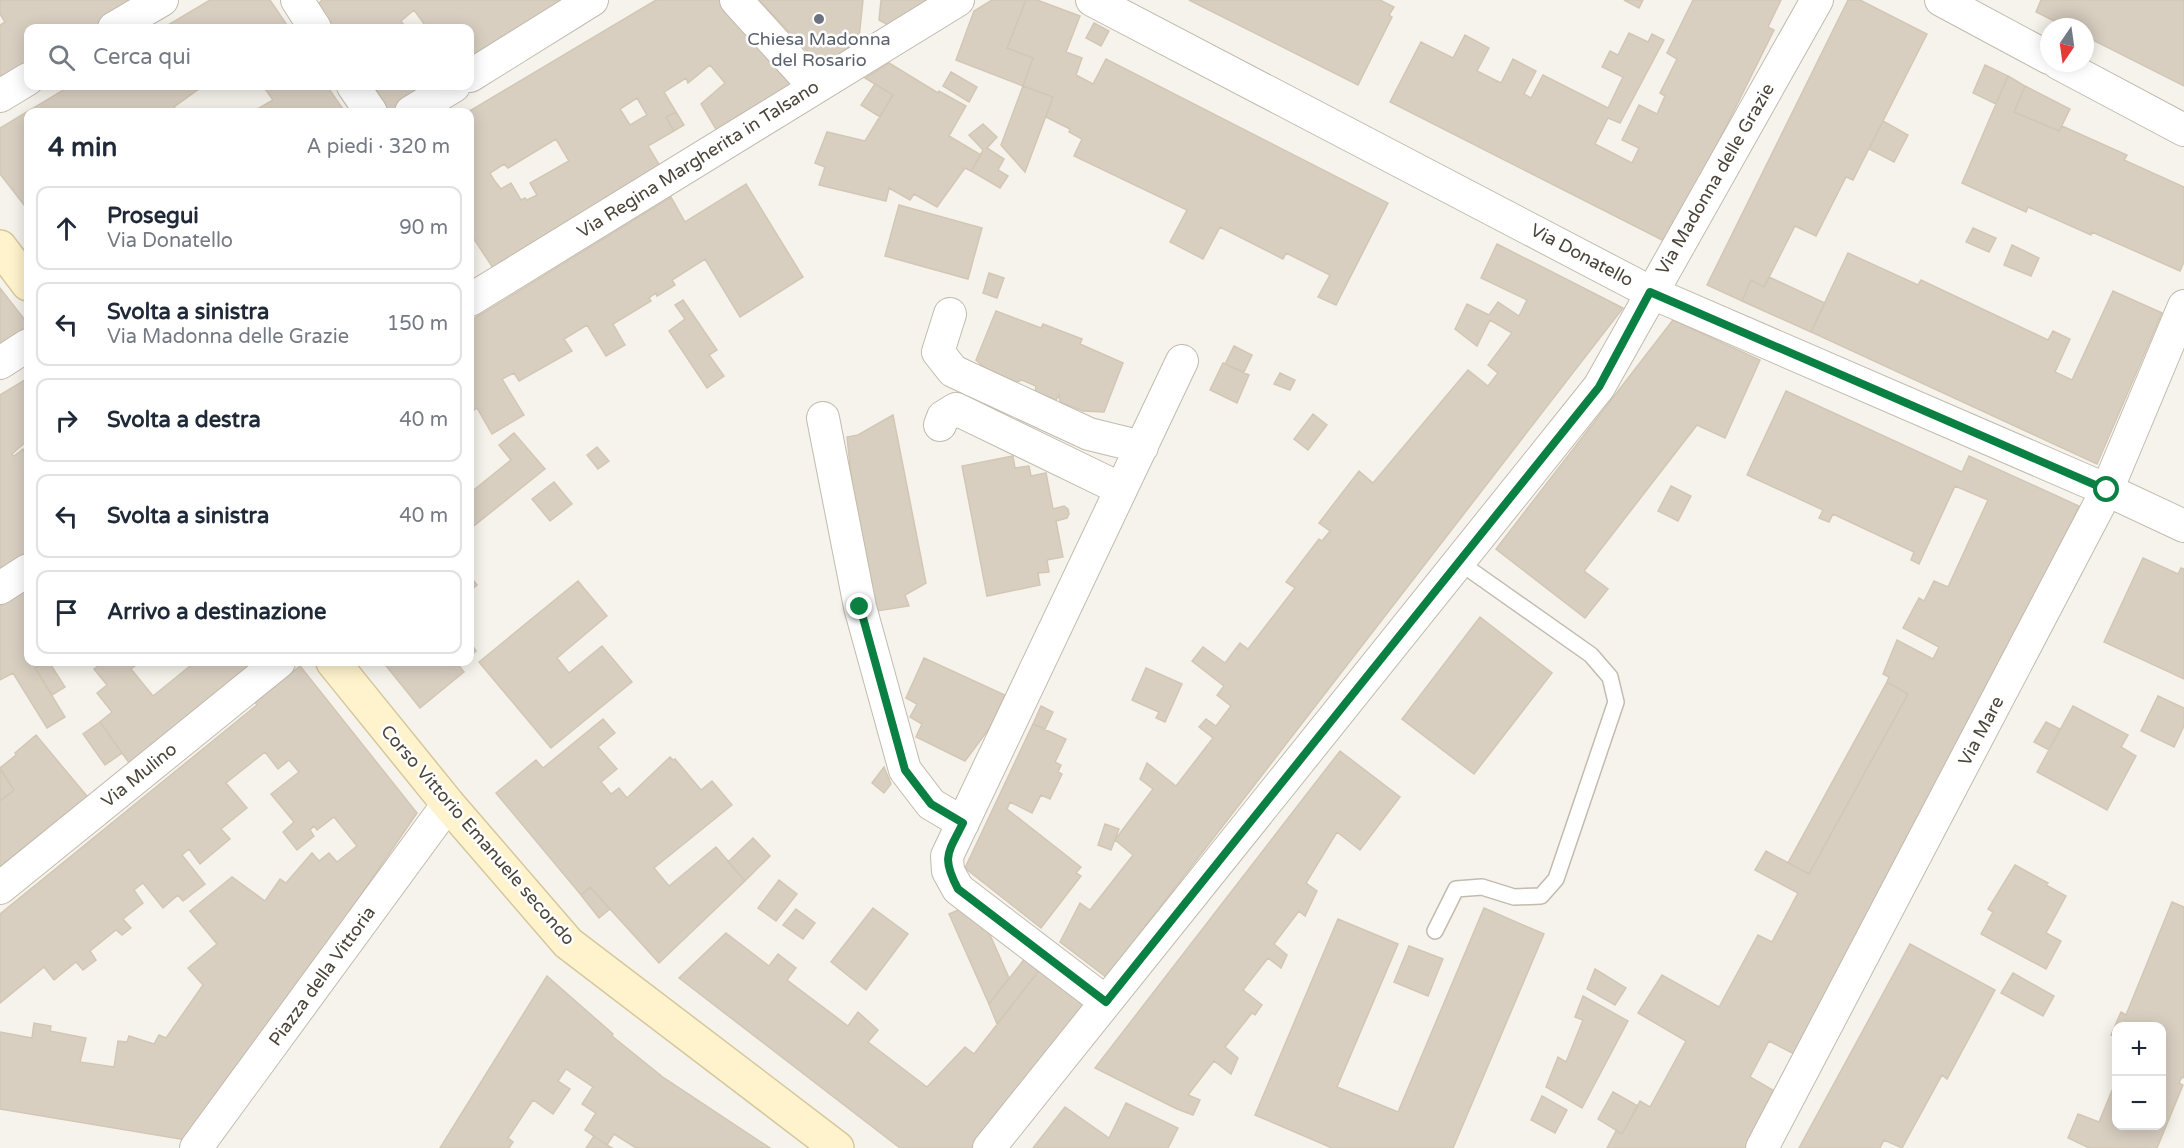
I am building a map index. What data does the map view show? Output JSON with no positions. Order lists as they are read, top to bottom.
{
  "streets": {
    "street": [
      "Via Regina Margherita in Talsano",
      "Via Madonna delle Grazie",
      "Via Donatello",
      "Via Mare",
      "Via Mulino",
      "Corso Vittorio Emanuele secondo",
      "Piazza della Vittoria"
    ]
  },
  "crossings": [
    ["Via Madonna delle Grazie", "Via Donatello"],
    ["Via Donatello", "Via Mare"],
    ["Corso Vittorio Emanuele secondo", "Piazza della Vittoria"]
  ],
  "places": ["Chiesa Madonna del Rosario"],
  "north": "bottom",
  "page": {
    "search": "Cerca qui",
    "heading": ["4 min", "A piedi · 320 m"],
    "list": [
      ["Prosegui", "Via Donatello", "90 m"],
      ["Svolta a sinistra", "Via Madonna delle Grazie", "150 m"],
      ["Svolta a destra", "40 m"],
      ["Svolta a sinistra", "40 m"],
      "Arrivo a destinazione"
    ],
    "map_buttons": ["+", "−"]
  }
}
